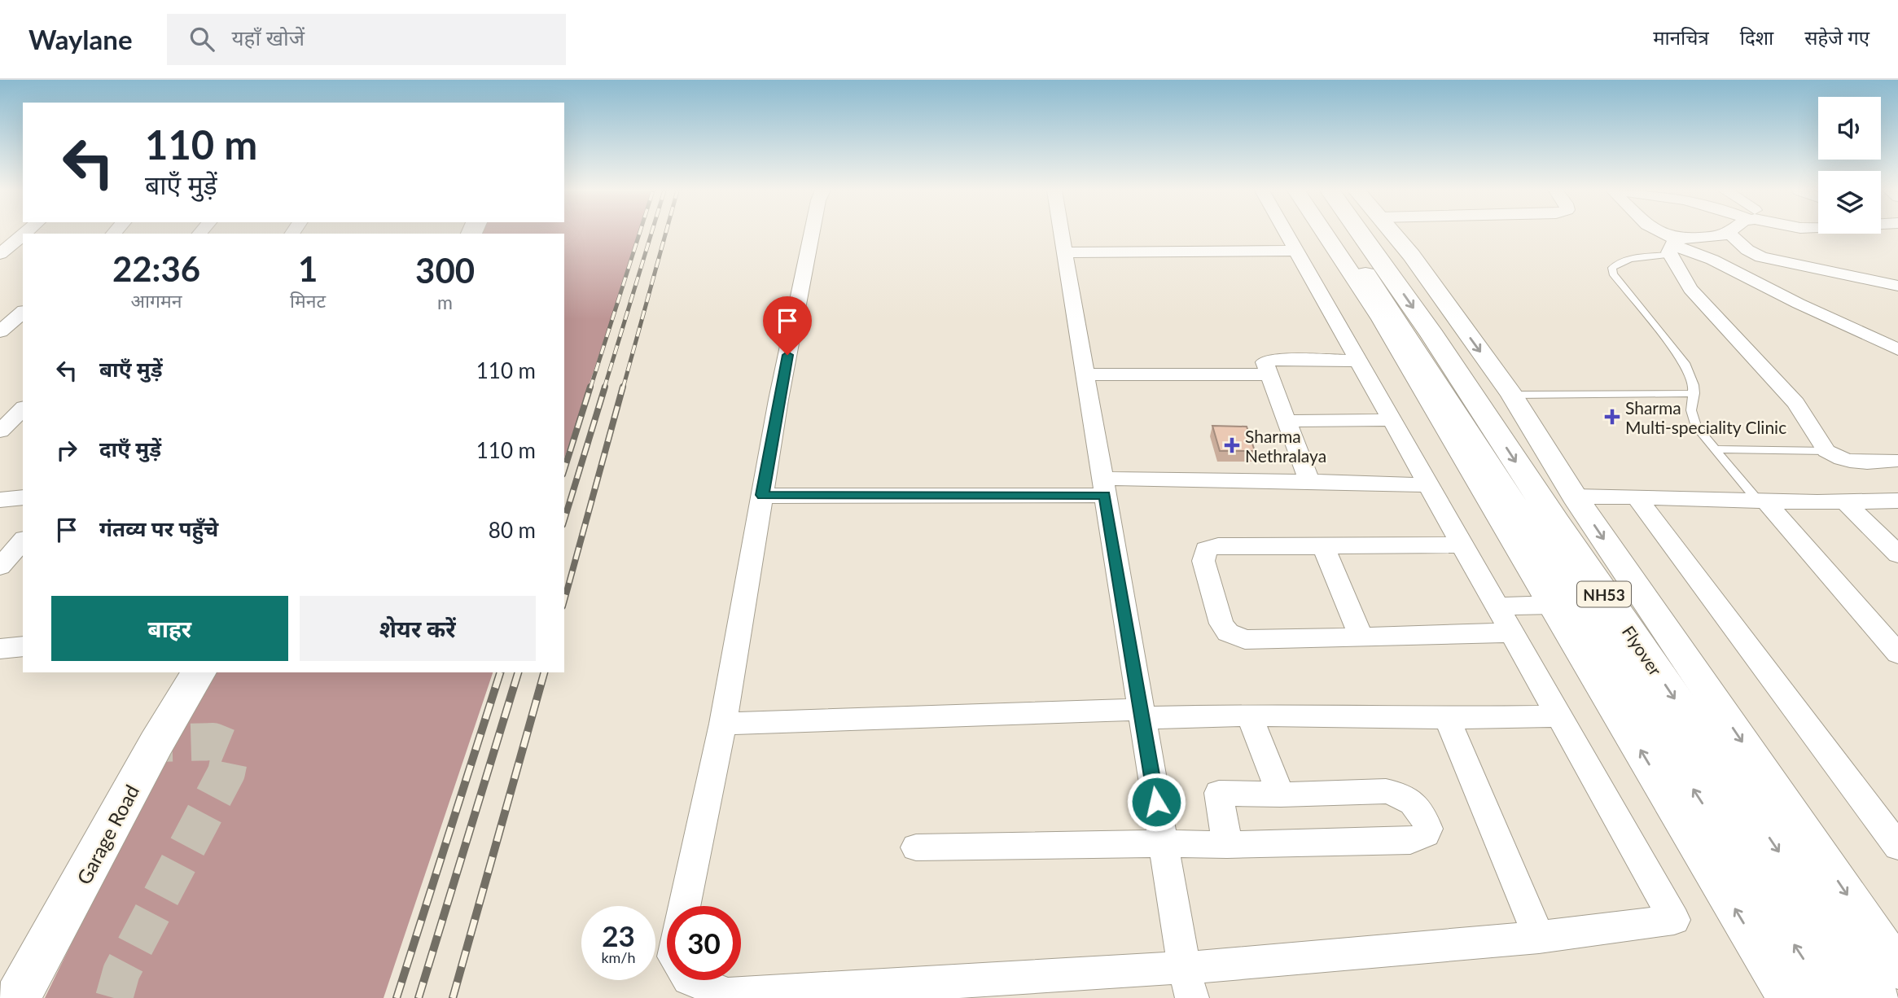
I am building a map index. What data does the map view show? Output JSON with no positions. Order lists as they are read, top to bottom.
{
  "streets": {
    "main road": ["NH53", "Flyover", "Garage Road"]
  },
  "places": {
    "health": ["Sharma Multi-speciality Clinic", "Sharma Nethralaya"]
  },
  "page": {
    "header": "Waylane",
    "search": "यहाँ खोजें",
    "nav": ["मानचित्र", "दिशा", "सहेजे गए"],
    "turn": ["110 m", "बाएँ मुड़ें"],
    "eta": [
      "22:36",
      "आगमन",
      "1",
      "मिनट",
      "300",
      "m"
    ],
    "list": [
      {
        "name": "बाएँ मुड़ें",
        "value": "110 m"
      },
      {
        "name": "दाएँ मुड़ें",
        "value": "110 m"
      },
      {
        "name": "गंतव्य पर पहुँचे",
        "value": "80 m"
      }
    ],
    "buttons": ["बाहर", "शेयर करें"],
    "speed": "23 km/h",
    "limit": "30"
  }
}
